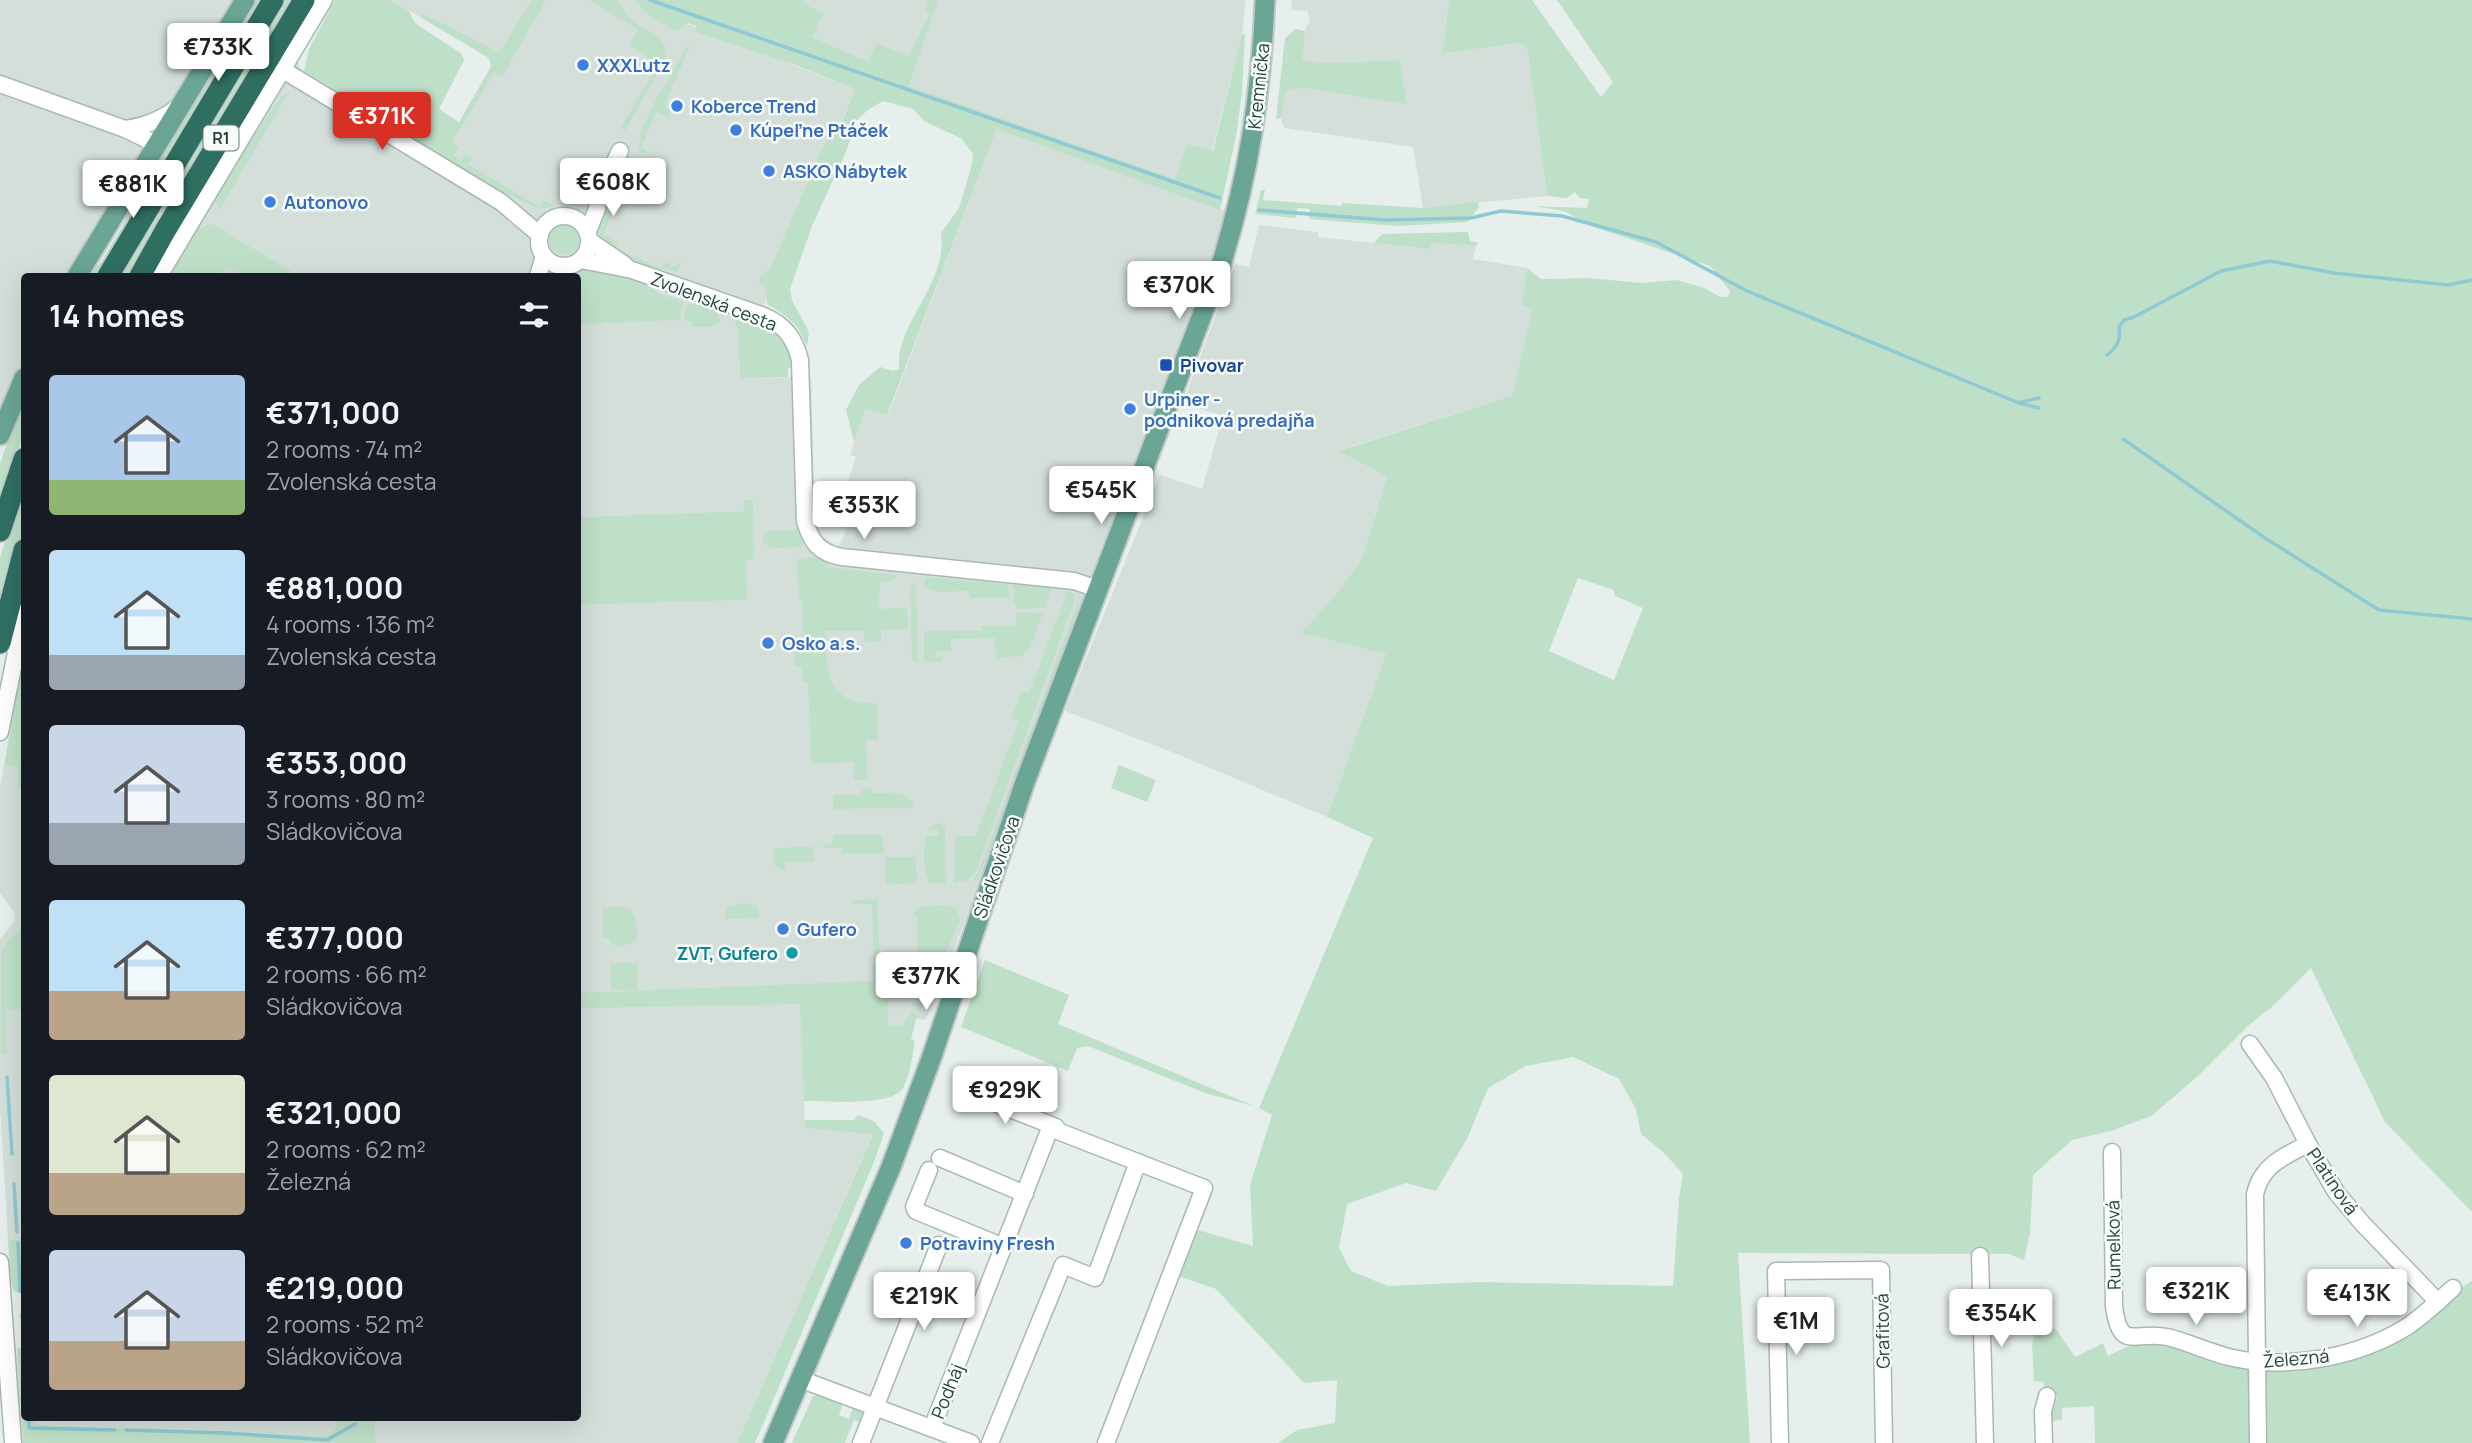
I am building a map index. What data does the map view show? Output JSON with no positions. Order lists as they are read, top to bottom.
{
  "streets": {
    "highway": ["R1"],
    "main road": ["Kremnička", "Sládkovičova"],
    "street": [
      "Zvolenská cesta",
      "Platinová",
      "Rumelková",
      "Grafitová",
      "Železná",
      "Podháj"
    ]
  },
  "crossings": [
    ["Kremnička", "Sládkovičova"],
    ["Zvolenská cesta", "Sládkovičova"],
    ["Platinová", "Železná"],
    ["Rumelková", "Železná"]
  ],
  "places": {
    "other": [
      "XXXLutz",
      "Koberce Trend",
      "Kúpeľne Ptáček",
      "ASKO Nábytek",
      "Autonovo",
      "Urpiner - podniková predajňa",
      "Osko a.s.",
      "Gufero",
      "ZVT, Gufero",
      "Potraviny Fresh"
    ],
    "transit": ["Pivovar"]
  },
  "page": {
    "price": [
      "€733K",
      "€371K",
      "€608K",
      "€881K",
      "€370K",
      "€545K",
      "€353K",
      "€377K",
      "€929K",
      "€321K",
      "€413K",
      "€219K",
      "€354K",
      "€1M"
    ],
    "heading": "14 homes",
    "list": [
      {
        "name": "€371,000",
        "note": "2 rooms · 74 m² · Zvolenská cesta"
      },
      {
        "name": "€881,000",
        "note": "4 rooms · 136 m² · Zvolenská cesta"
      },
      {
        "name": "€353,000",
        "note": "3 rooms · 80 m² · Sládkovičova"
      },
      {
        "name": "€377,000",
        "note": "2 rooms · 66 m² · Sládkovičova"
      },
      {
        "name": "€321,000",
        "note": "2 rooms · 62 m² · Železná"
      },
      {
        "name": "€219,000",
        "note": "2 rooms · 52 m² · Sládkovičova"
      }
    ]
  }
}
